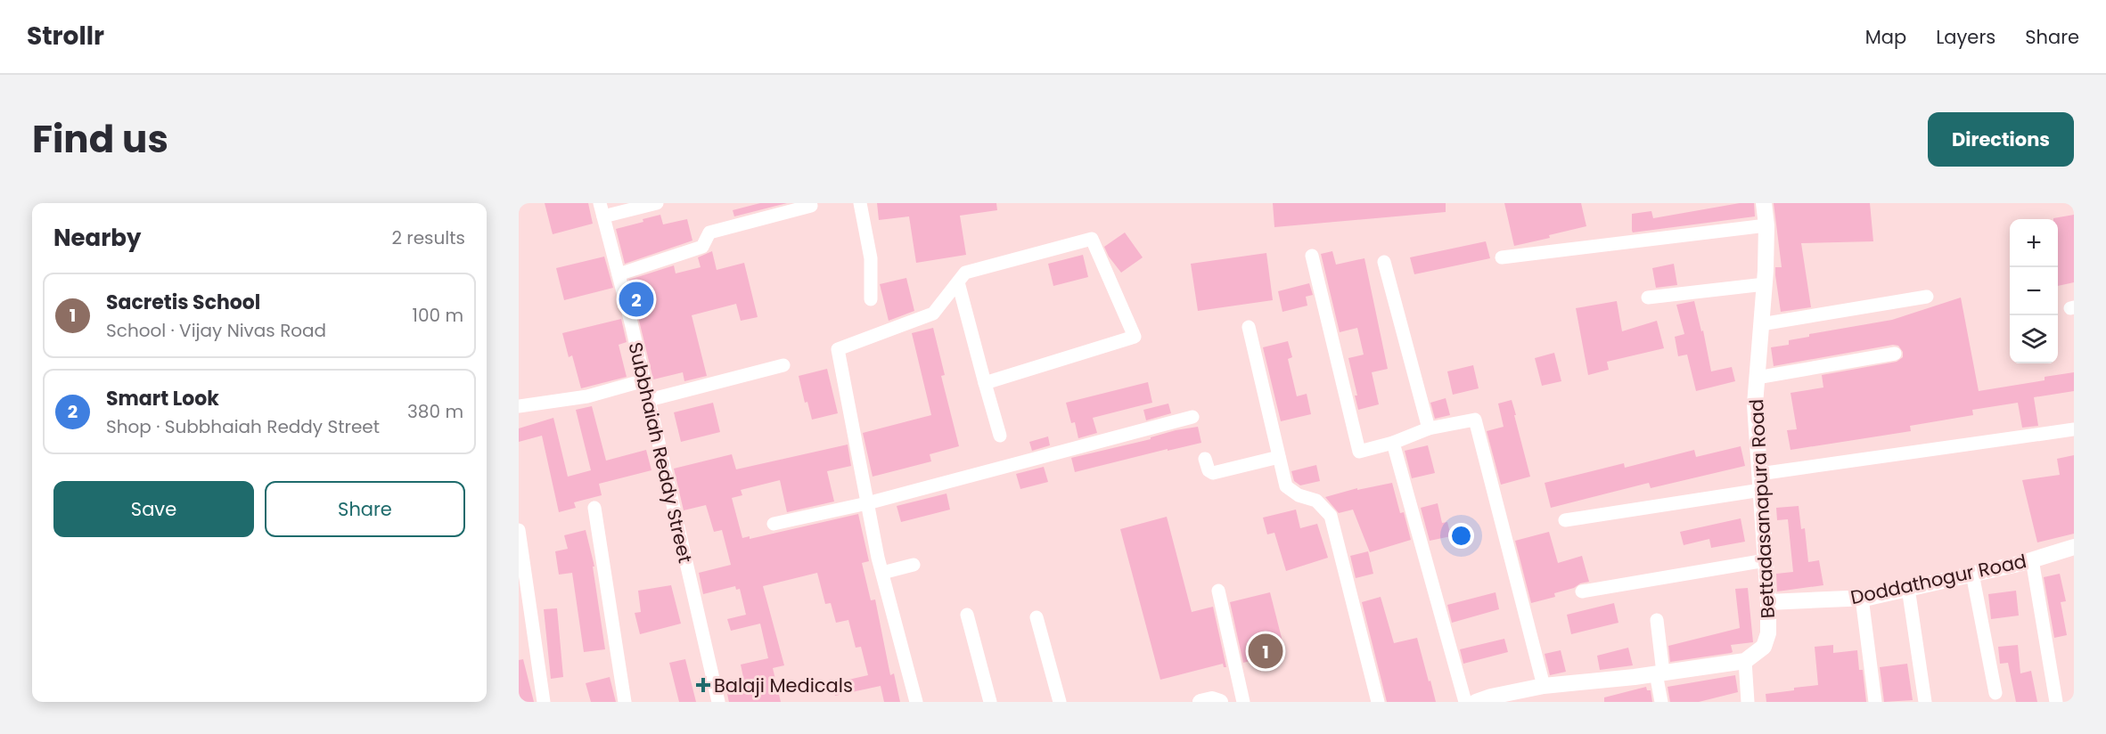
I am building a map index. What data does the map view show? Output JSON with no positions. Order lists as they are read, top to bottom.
{
  "streets": {
    "street": ["Subbhaiah Reddy Street", "Bettadasanapura Road", "Doddathogur Road"]
  },
  "crossings": [
    ["Bettadasanapura Road", "Doddathogur Road"]
  ],
  "places": {
    "health": ["Balaji Medicals"]
  },
  "page": {
    "header": "Strollr",
    "nav": ["Map", "Layers", "Share"],
    "title": "Find us",
    "buttons": [
      "Directions",
      ["Save", "Share"]
    ],
    "heading": ["Nearby", "2 results"],
    "map_buttons": ["+", "−"],
    "list": [
      {
        "mark": "1",
        "name": "Sacretis School",
        "note": "School · Vijay Nivas Road",
        "value": "100 m"
      },
      {
        "mark": "2",
        "name": "Smart Look",
        "note": "Shop · Subbhaiah Reddy Street",
        "value": "380 m"
      }
    ],
    "pins": ["2", "1"]
  }
}
